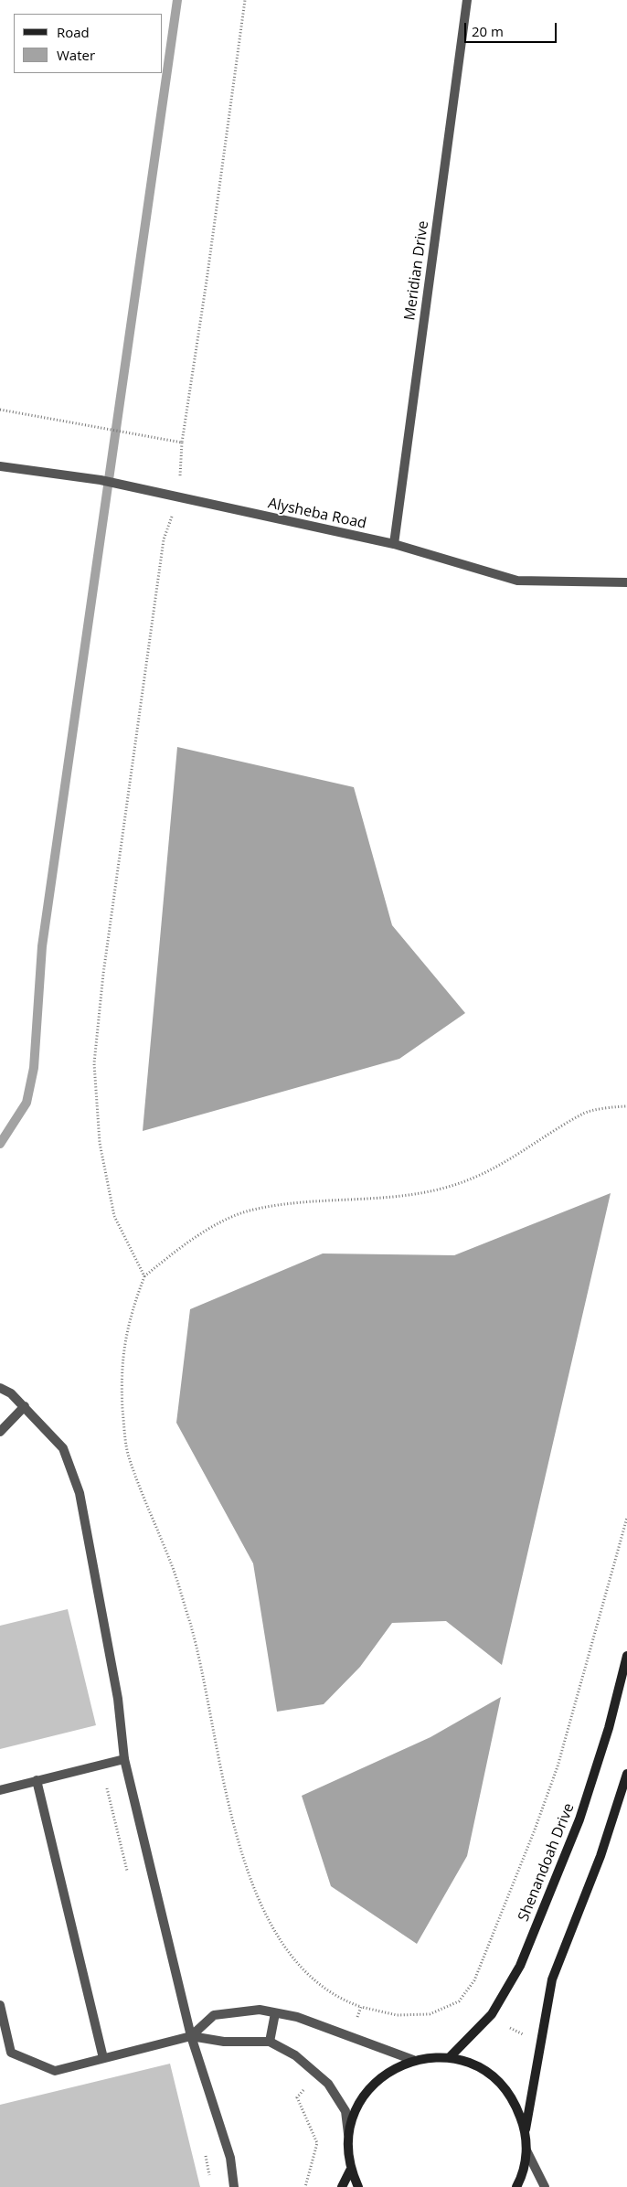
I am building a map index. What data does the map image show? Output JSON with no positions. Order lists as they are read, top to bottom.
{
  "streets": {
    "street": ["Meridian Drive", "Alysheba Road", "Shenandoah Drive"]
  },
  "crossings": [
    ["Meridian Drive", "Alysheba Road"]
  ],
  "legend": ["Road", "Water"],
  "scale_bar": "20 m"
}
